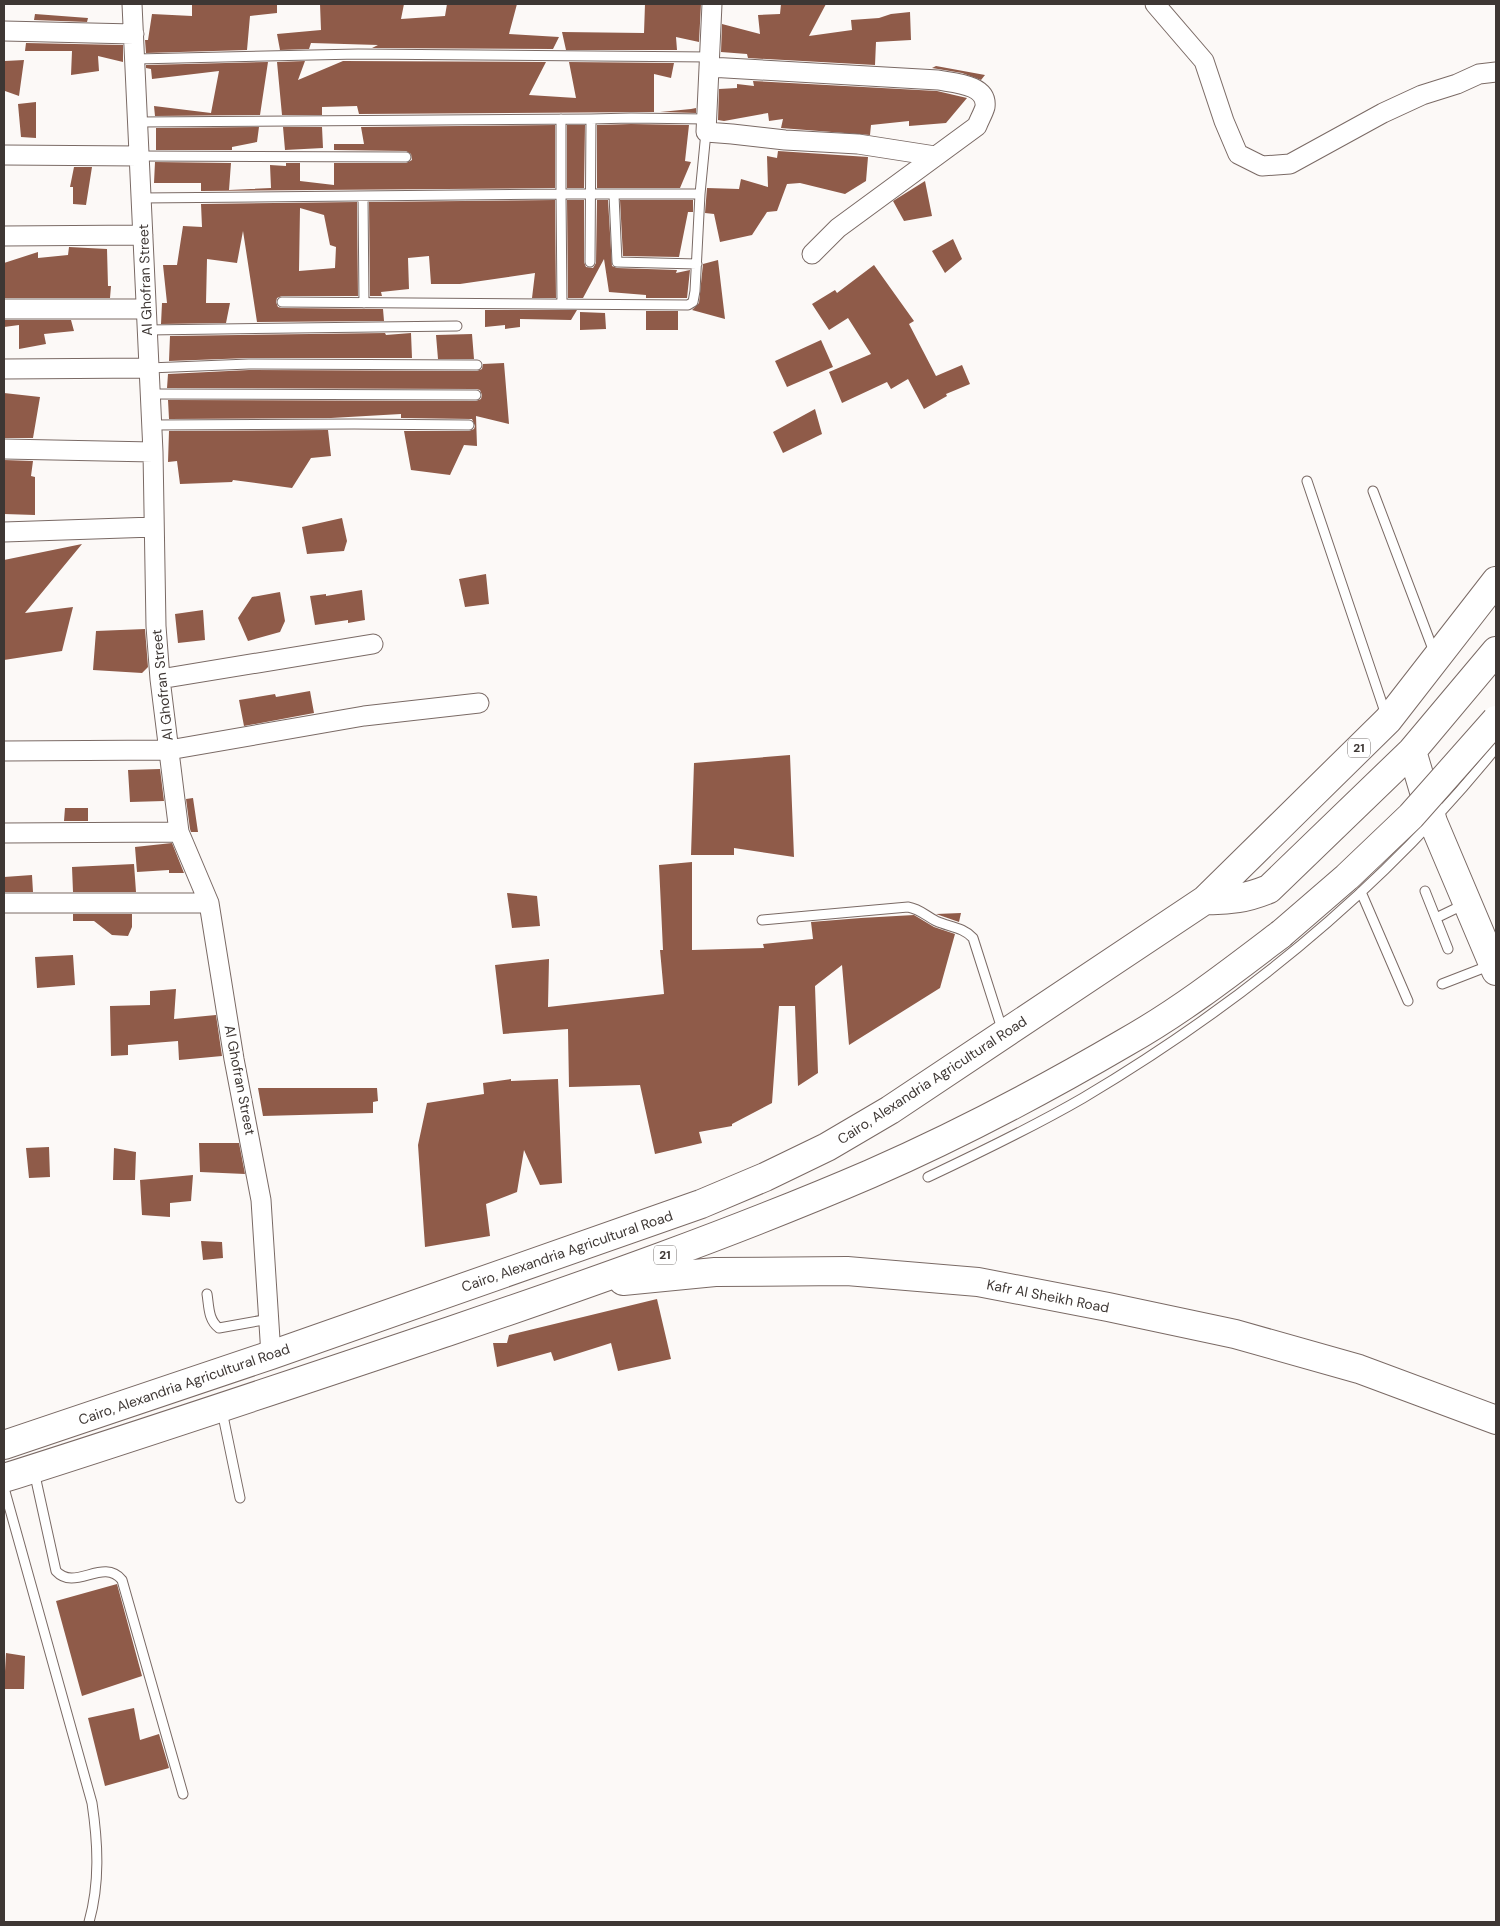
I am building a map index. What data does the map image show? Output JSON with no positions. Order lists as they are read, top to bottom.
{
  "streets": {
    "highway": ["21", "Cairo, Alexandria Agricultural Road", "Kafr Al Sheikh Road"],
    "street": ["Al Ghofran Street"]
  },
  "crossings": [
    ["Al Ghofran Street", "Cairo, Alexandria Agricultural Road"],
    ["21", "Kafr Al Sheikh Road"]
  ]
}
